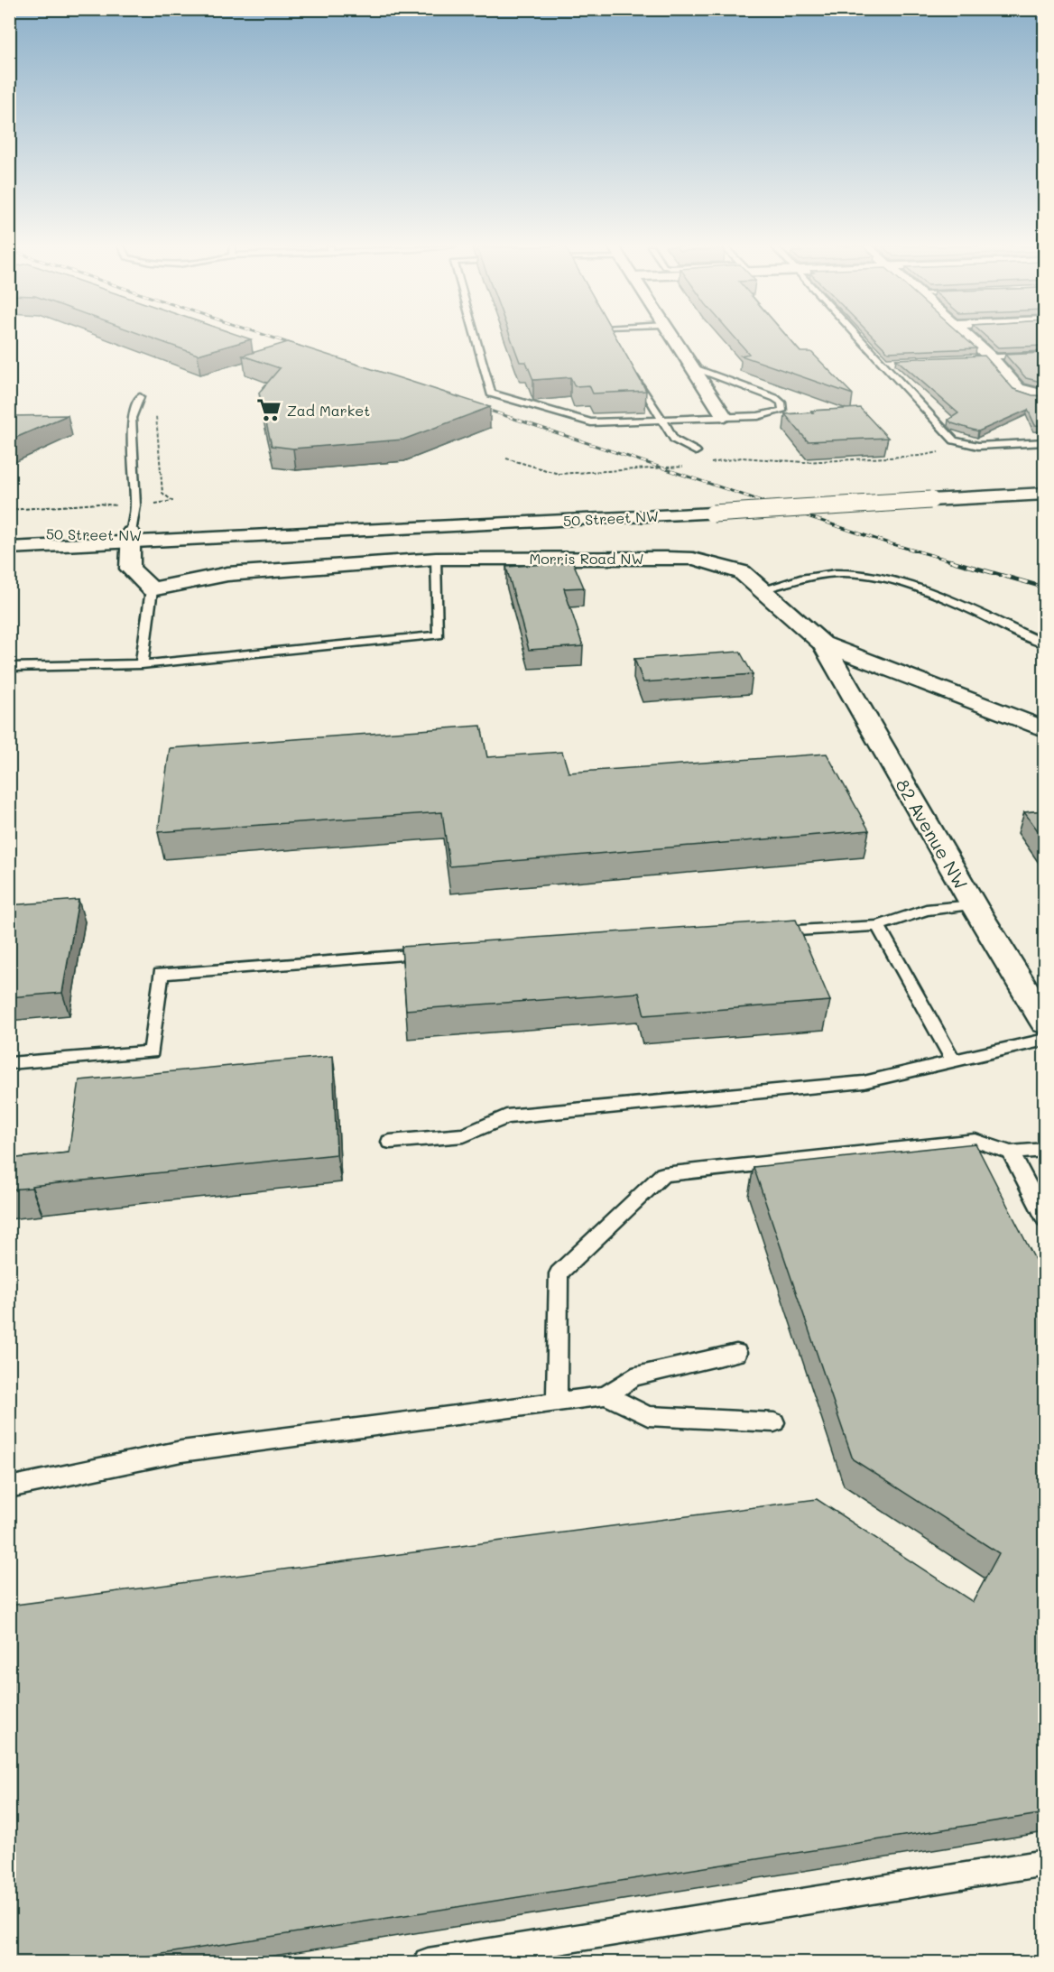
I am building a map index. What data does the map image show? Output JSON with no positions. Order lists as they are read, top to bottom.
{
  "streets": {
    "street": ["50 Street NW", "Morris Road NW", "82 Avenue NW"]
  },
  "crossings": [
    ["Morris Road NW", "82 Avenue NW"]
  ],
  "places": {
    "supermarket": ["Zad Market"]
  }
}
